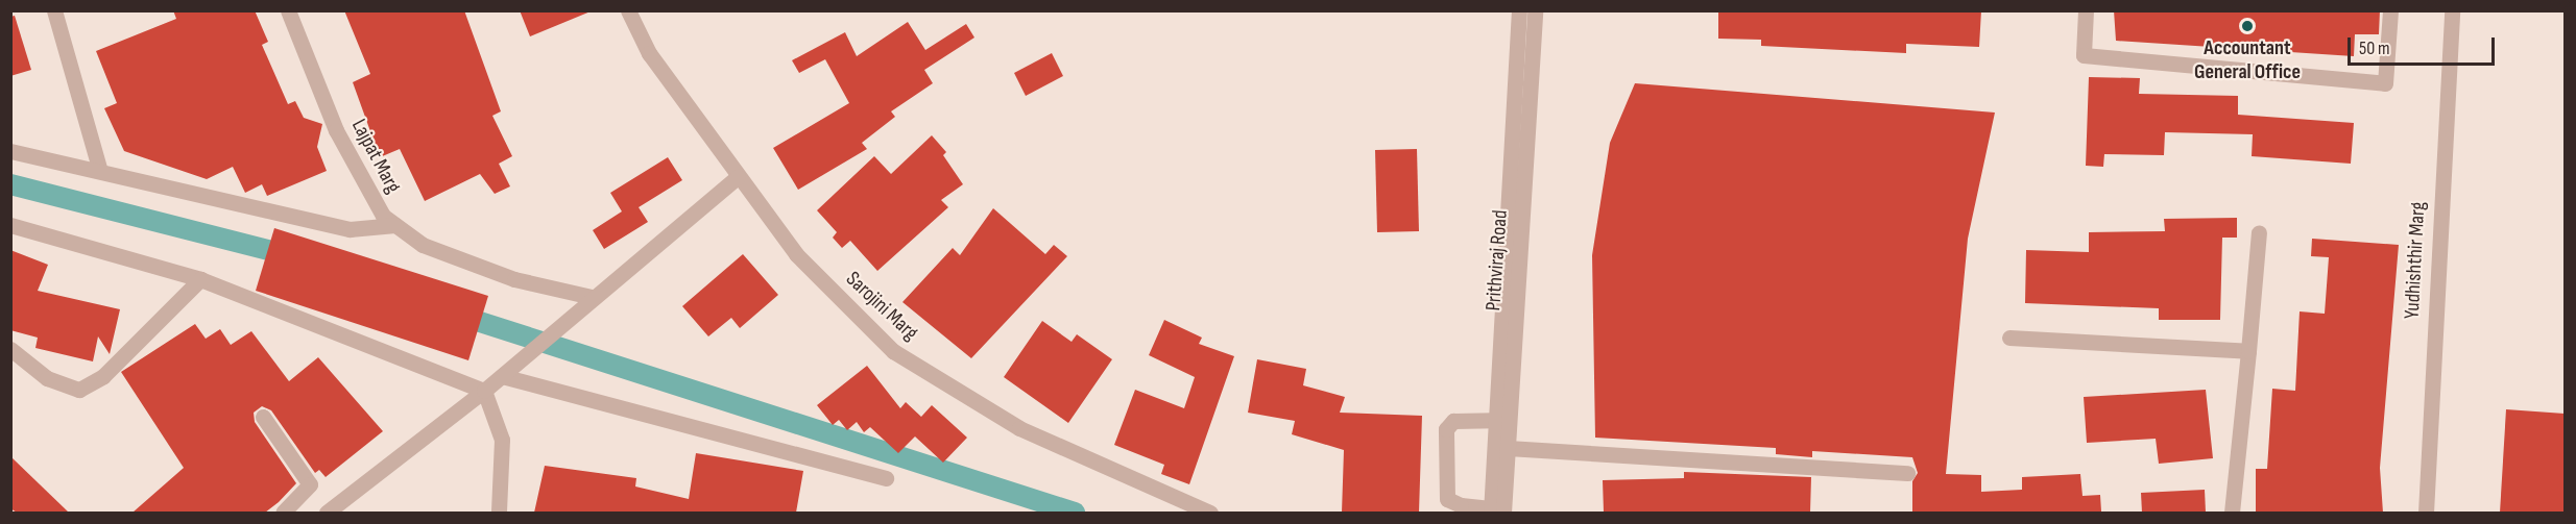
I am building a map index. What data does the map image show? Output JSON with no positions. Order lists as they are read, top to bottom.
{
  "streets": {
    "street": [
      "Lajpat Marg",
      "Prithviraj Road",
      "Yudhishthir Marg",
      "Sarojini Marg"
    ]
  },
  "places": ["Accountant General Office"],
  "scale_bar": "50 m"
}
